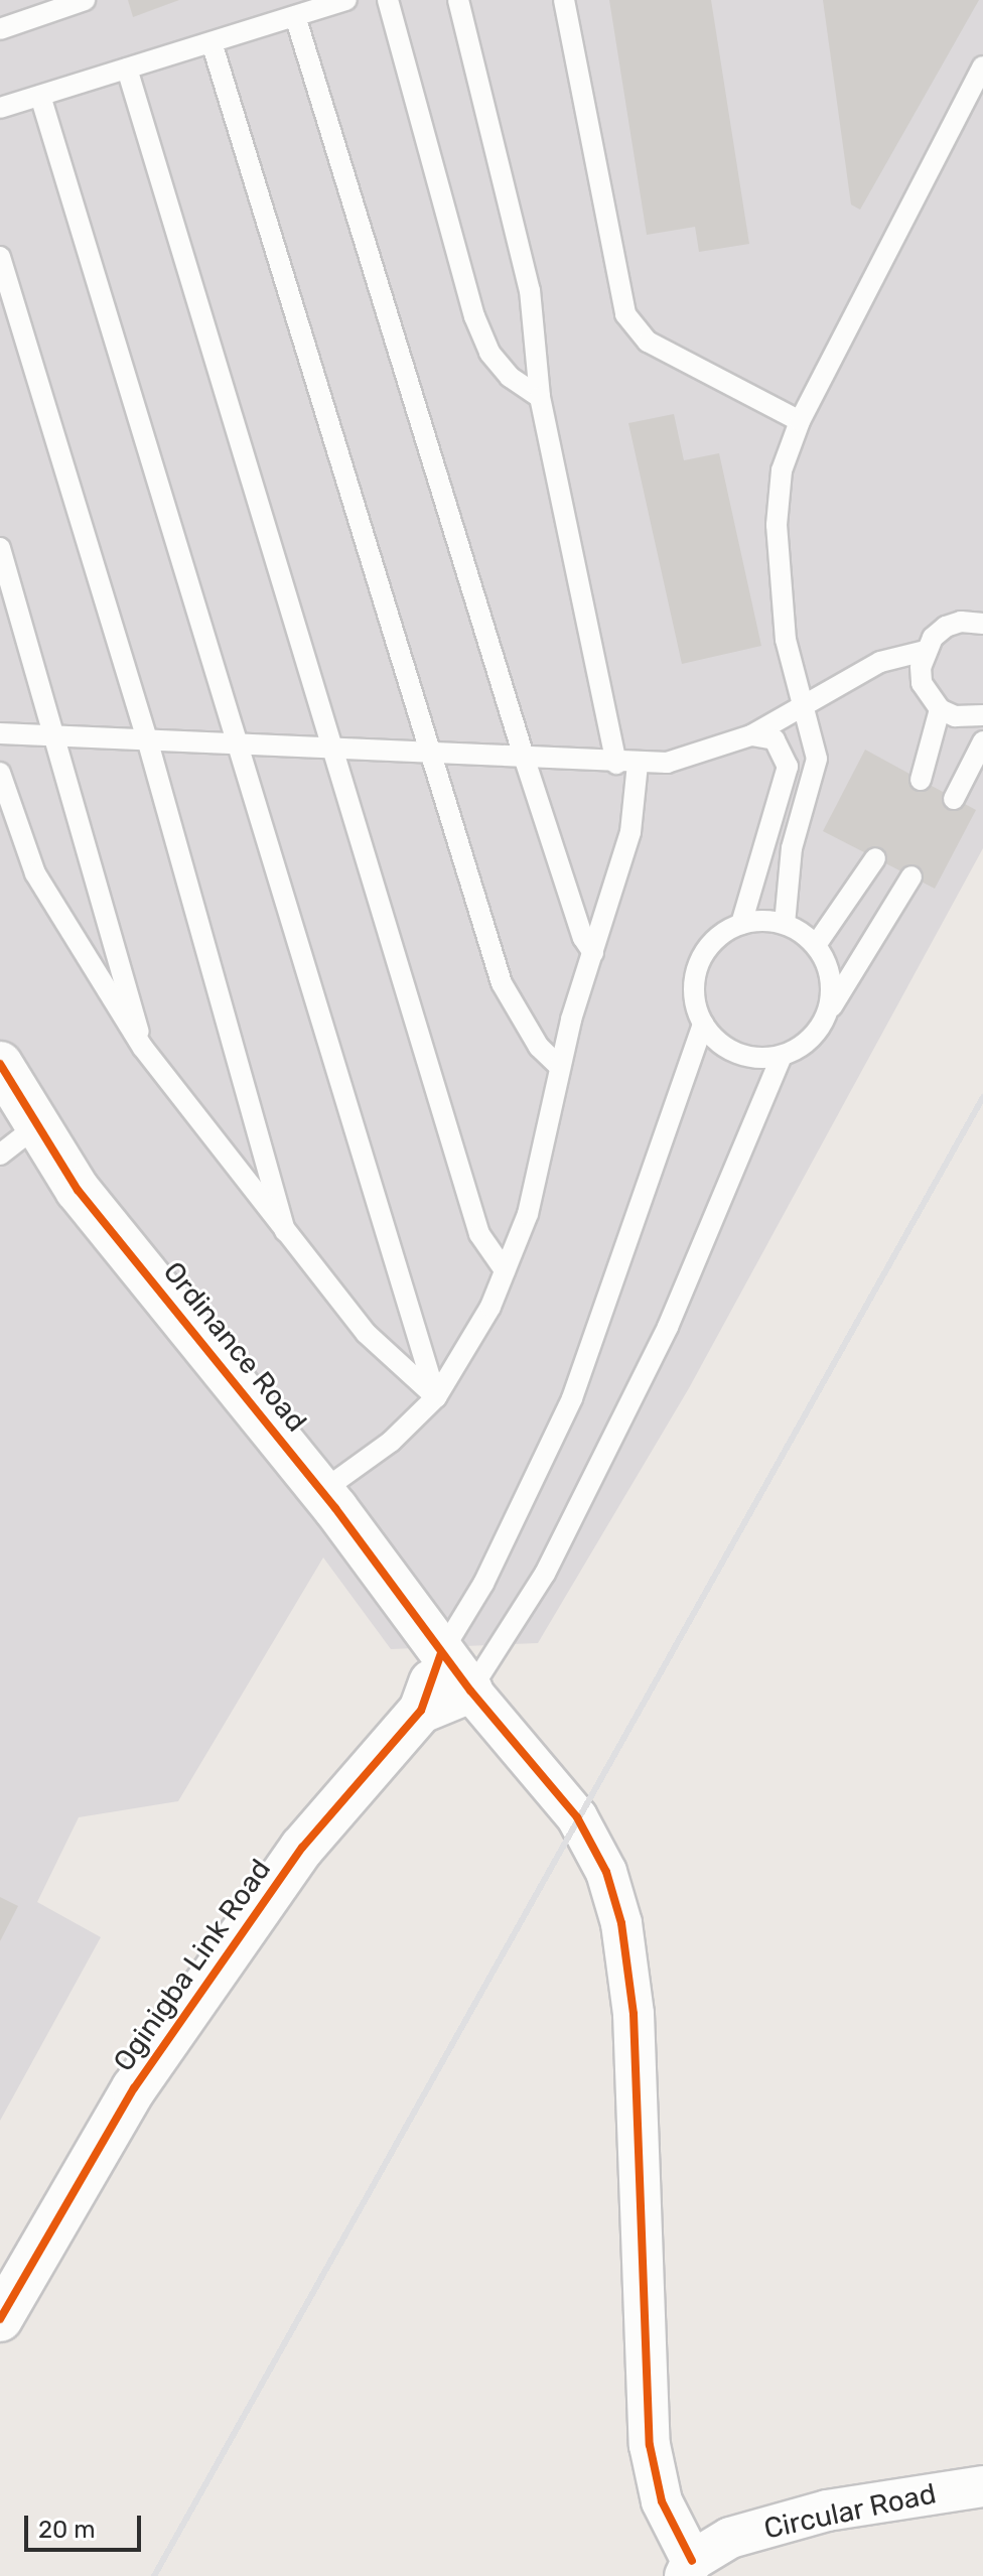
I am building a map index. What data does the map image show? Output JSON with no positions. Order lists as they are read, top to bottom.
{
  "streets": {
    "street": ["Ordinance Road", "Oginigba Link Road", "Circular Road"]
  },
  "crossings": [
    ["Ordinance Road", "Oginigba Link Road"]
  ],
  "scale_bar": "20 m"
}
